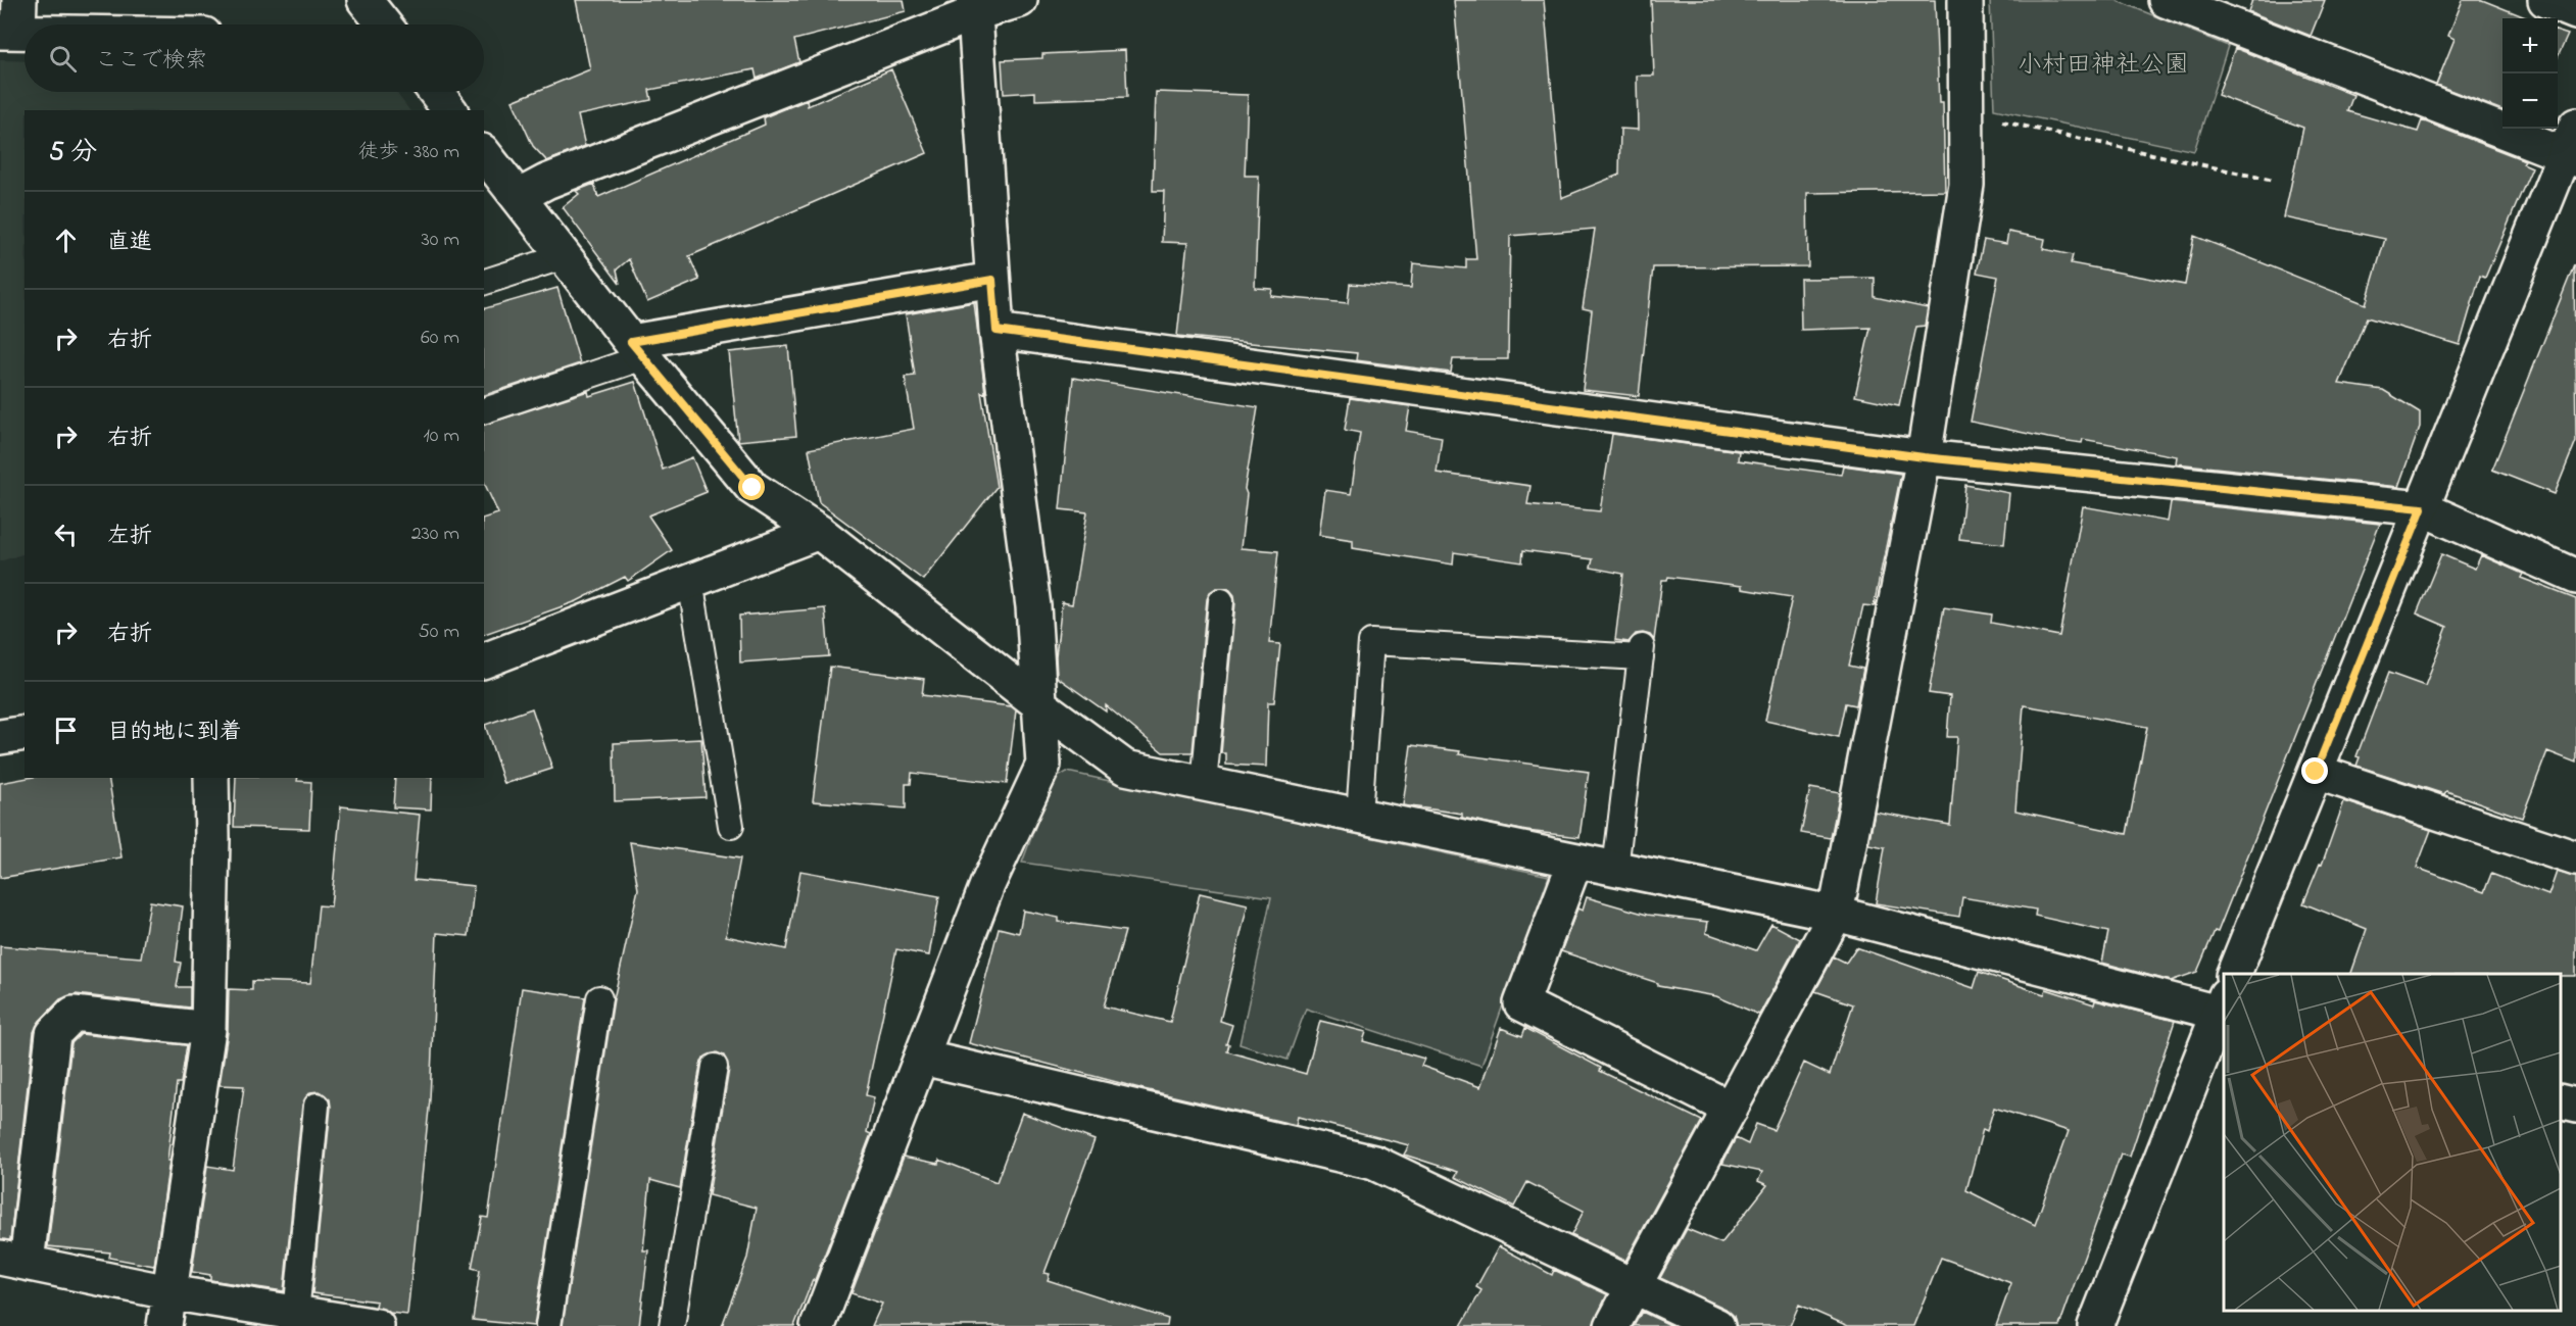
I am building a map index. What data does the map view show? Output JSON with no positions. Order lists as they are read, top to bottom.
{
  "parks": ["小村田神社公園"],
  "page": {
    "map_buttons": ["+", "−"],
    "search": "ここで検索",
    "heading": ["5 分", "徒歩 · 380 m"],
    "list": [
      ["直進", "30 m"],
      ["右折", "60 m"],
      ["右折", "10 m"],
      ["左折", "230 m"],
      ["右折", "50 m"],
      "目的地に到着"
    ]
  }
}
